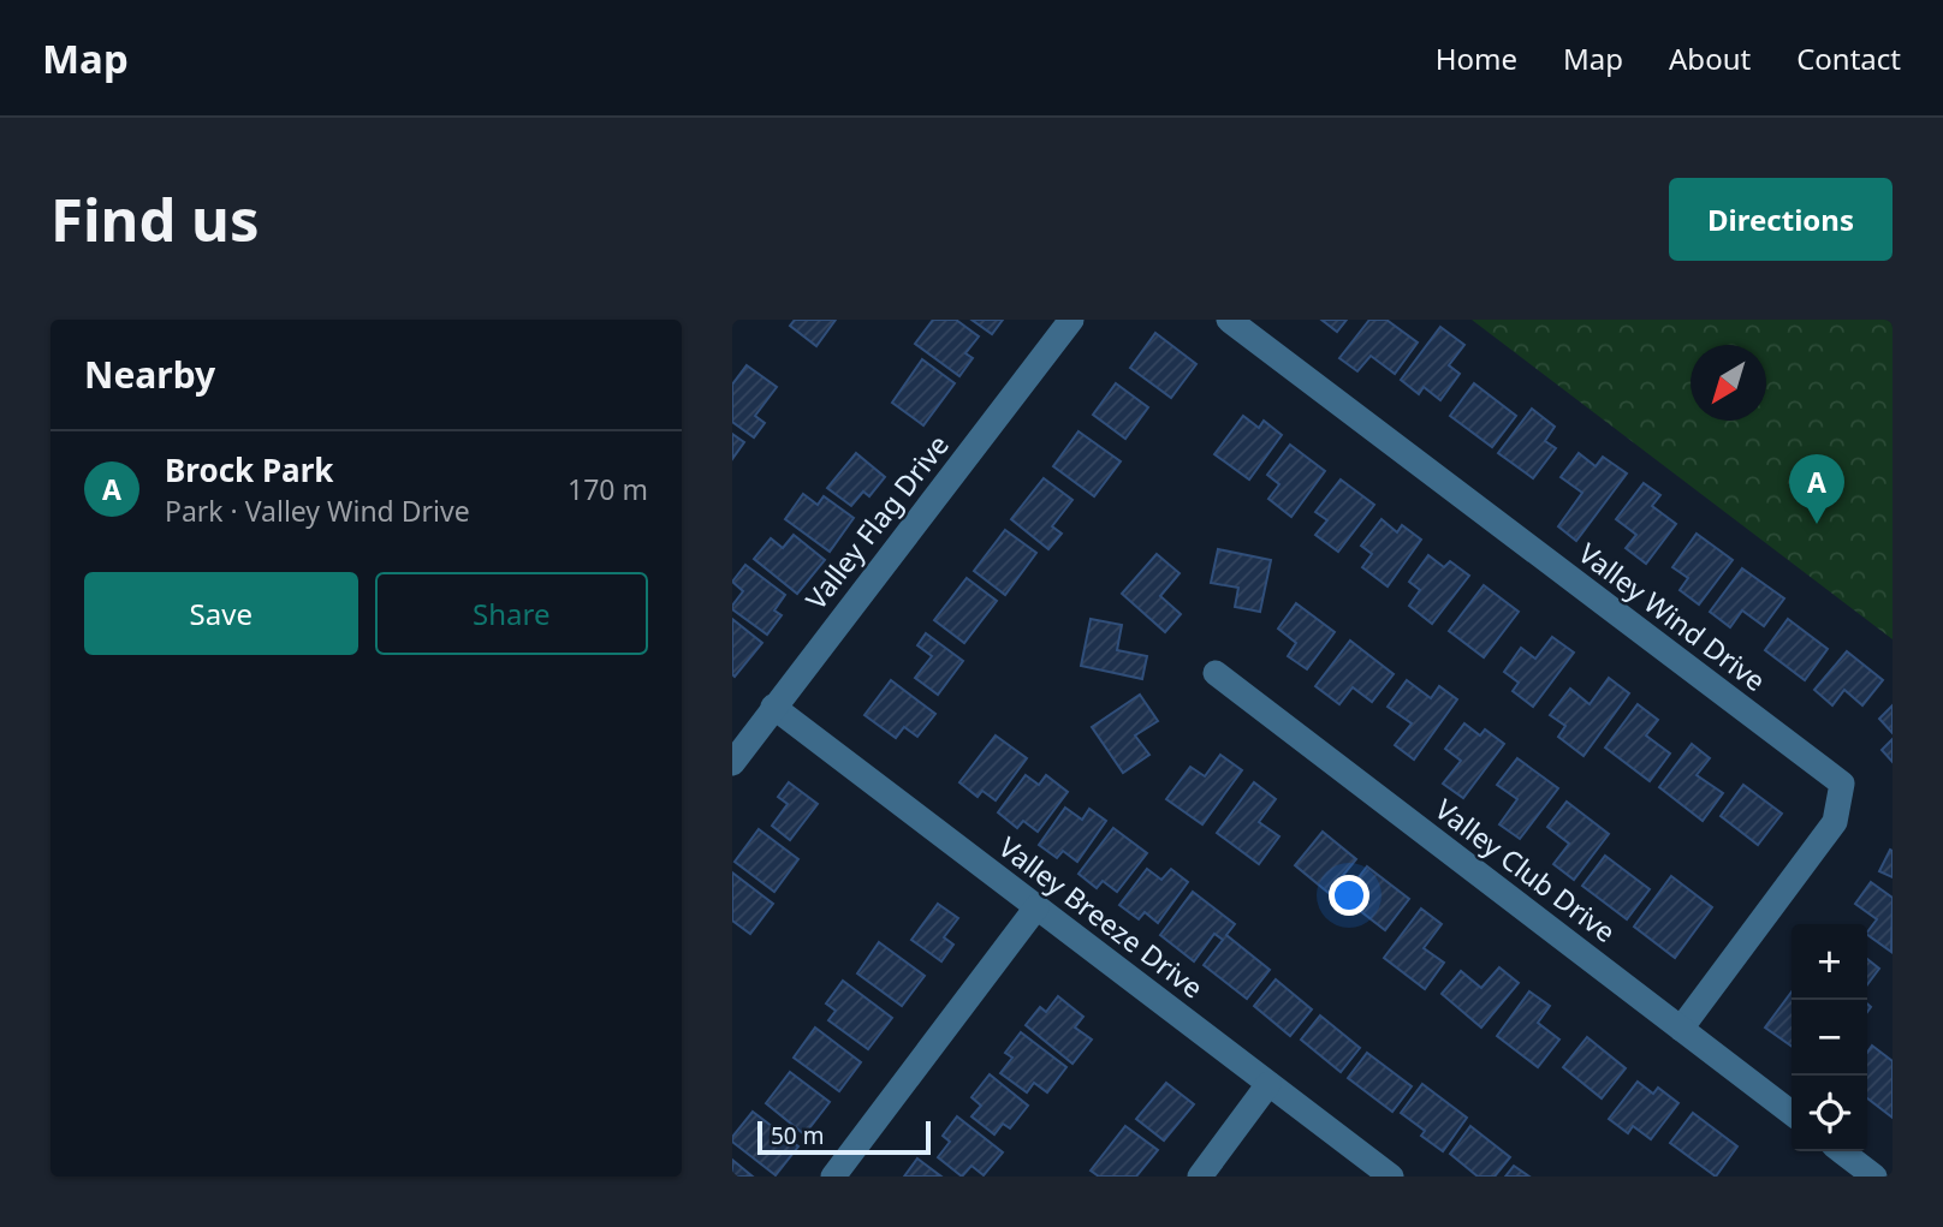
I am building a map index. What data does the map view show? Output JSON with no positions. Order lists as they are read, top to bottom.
{
  "streets": {
    "street": [
      "Valley Flag Drive",
      "Valley Wind Drive",
      "Valley Club Drive",
      "Valley Breeze Drive"
    ]
  },
  "crossings": [
    ["Valley Flag Drive", "Valley Breeze Drive"],
    ["Valley Wind Drive", "Valley Club Drive"]
  ],
  "scale_bar": "50 m",
  "north": "bottom left",
  "page": {
    "header": "Map",
    "nav": [
      "Home",
      "Map",
      "About",
      "Contact"
    ],
    "buttons": [
      "Directions",
      ["Save", "Share"]
    ],
    "title": "Find us",
    "heading": "Nearby",
    "list": [
      {
        "mark": "A",
        "name": "Brock Park",
        "note": "Park · Valley Wind Drive",
        "value": "170 m"
      }
    ],
    "pins": "A",
    "map_buttons": ["+", "−"],
    "scale": "50 m"
  }
}
